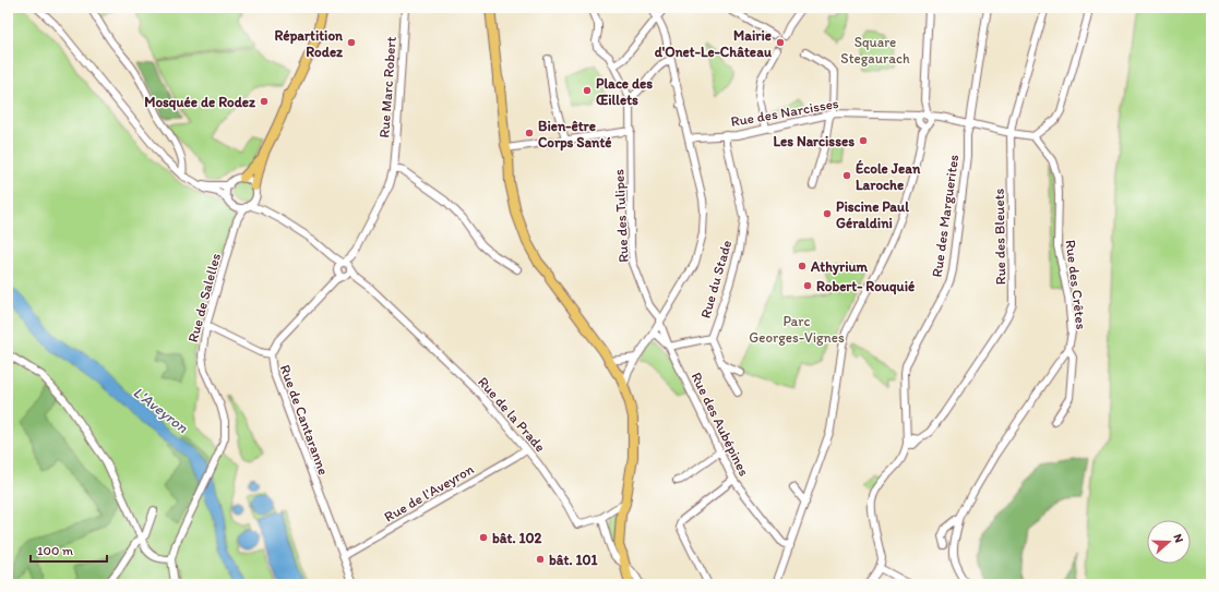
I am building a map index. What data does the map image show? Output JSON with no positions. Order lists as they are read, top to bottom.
{
  "streets": {
    "street": [
      "Rue Marc Robert",
      "Rue des Narcisses",
      "Rue des Tulipes",
      "Rue des Marguerites",
      "Rue des Bleuets",
      "Rue du Stade",
      "Rue des Crêtes",
      "Rue de Salelles",
      "Rue de la Prade",
      "Rue de Cantaranne",
      "Rue des Aubépines",
      "Rue de l'Aveyron"
    ]
  },
  "crossings": [
    ["Rue Marc Robert", "Rue de Cantaranne"],
    ["Rue des Narcisses", "Rue des Marguerites"],
    ["Rue des Narcisses", "Rue des Bleuets"],
    ["Rue des Narcisses", "Rue du Stade"],
    ["Rue des Narcisses", "Rue des Crêtes"],
    ["Rue des Tulipes", "Rue des Aubépines"],
    ["Rue des Marguerites", "Rue des Bleuets"],
    ["Rue du Stade", "Rue des Aubépines"],
    ["Rue de la Prade", "Rue de Cantaranne"],
    ["Rue de la Prade", "Rue de l'Aveyron"],
    ["Rue de Cantaranne", "Rue de l'Aveyron"]
  ],
  "water": ["L'Aveyron"],
  "parks": ["Square Stegaurach", "Parc Georges-Vignes"],
  "places": [
    "Répartition Rodez",
    "Mairie d'Onet-Le-Château",
    "Place des Œillets",
    "Mosquée de Rodez",
    "Bien-être Corps Santé",
    "Les Narcisses",
    "École Jean Laroche",
    "Piscine Paul Géraldini",
    "Athyrium",
    "Robert- Rouquié",
    "bât. 102",
    "bât. 101"
  ],
  "scale_bar": "100 m",
  "north": "right"
}
